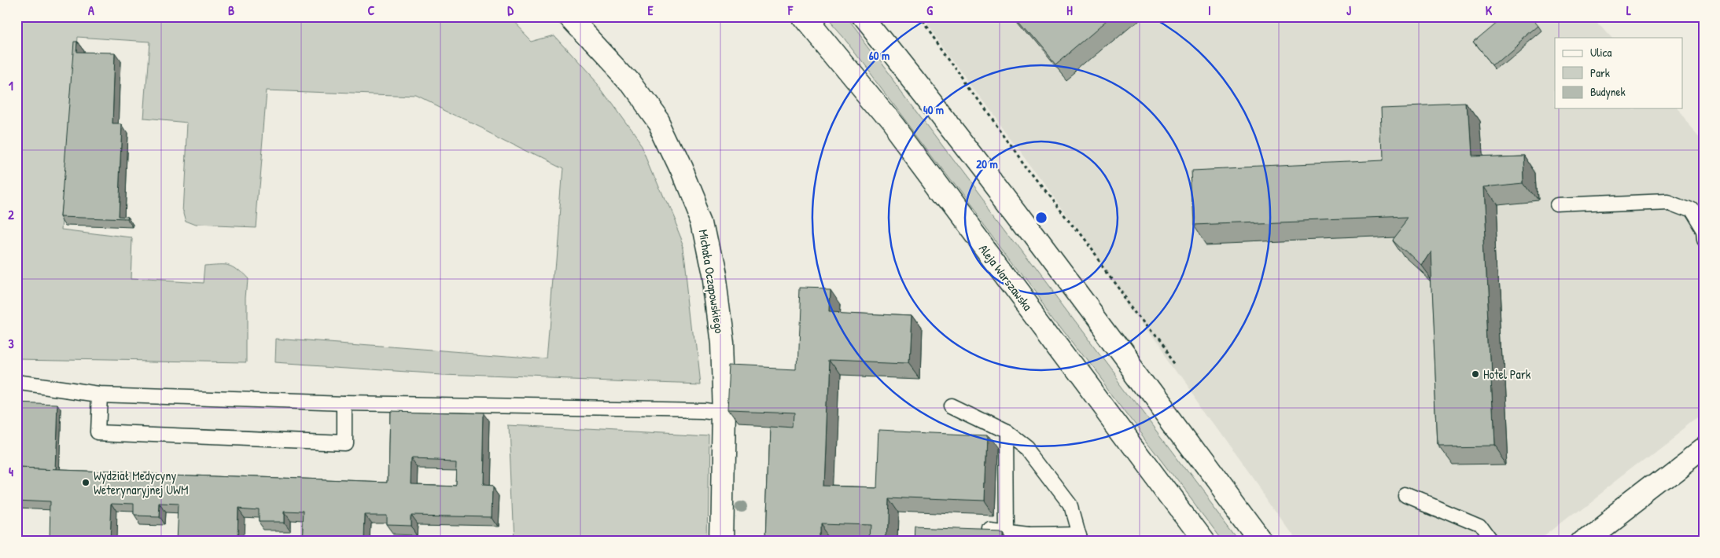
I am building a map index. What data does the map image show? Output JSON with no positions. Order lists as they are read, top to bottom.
{
  "streets": {
    "main road": ["Aleja Warszawska", "Michała Oczapowskiego"]
  },
  "places": ["Hotel Park", "Wydział Medycyny Weterynaryjnej UWM"],
  "legend": ["Ulica", "Park", "Budynek"],
  "grid": {
    "columns": [
      "A",
      "B",
      "C",
      "D",
      "E",
      "F",
      "G",
      "H",
      "I",
      "J",
      "K",
      "L"
    ],
    "rows": [
      "1",
      "2",
      "3",
      "4"
    ]
  },
  "rings": ["60 m", "40 m", "20 m"]
}
